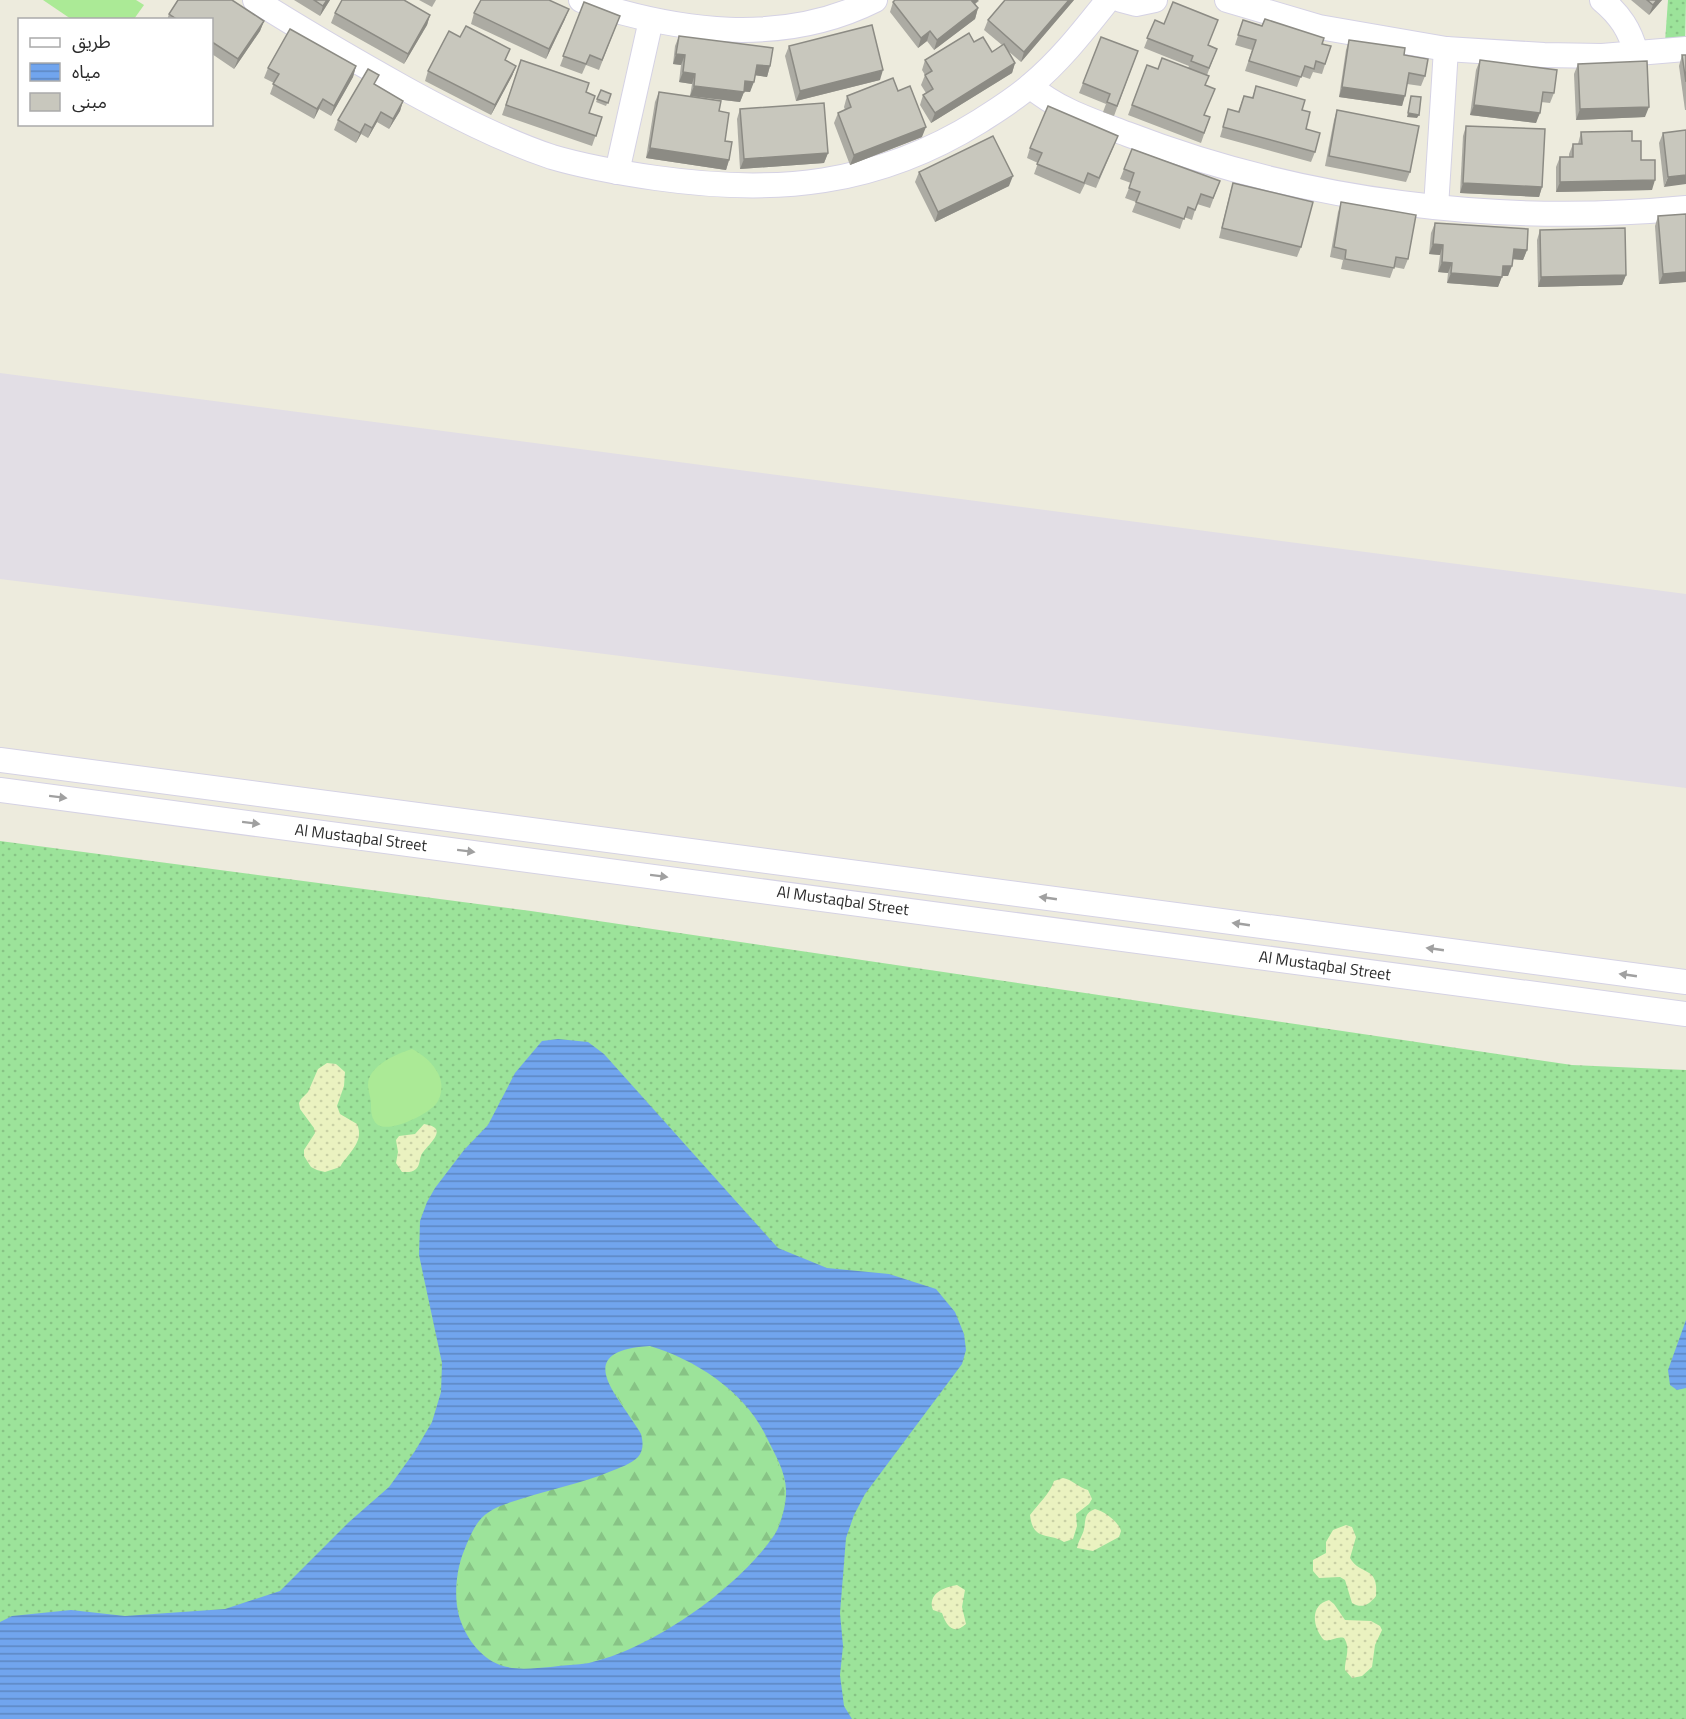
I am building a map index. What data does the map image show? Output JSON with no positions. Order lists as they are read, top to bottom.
{
  "streets": {
    "street": ["Al Mustaqbal Street"]
  },
  "legend": ["طريق", "مياه", "مبنى"]
}
